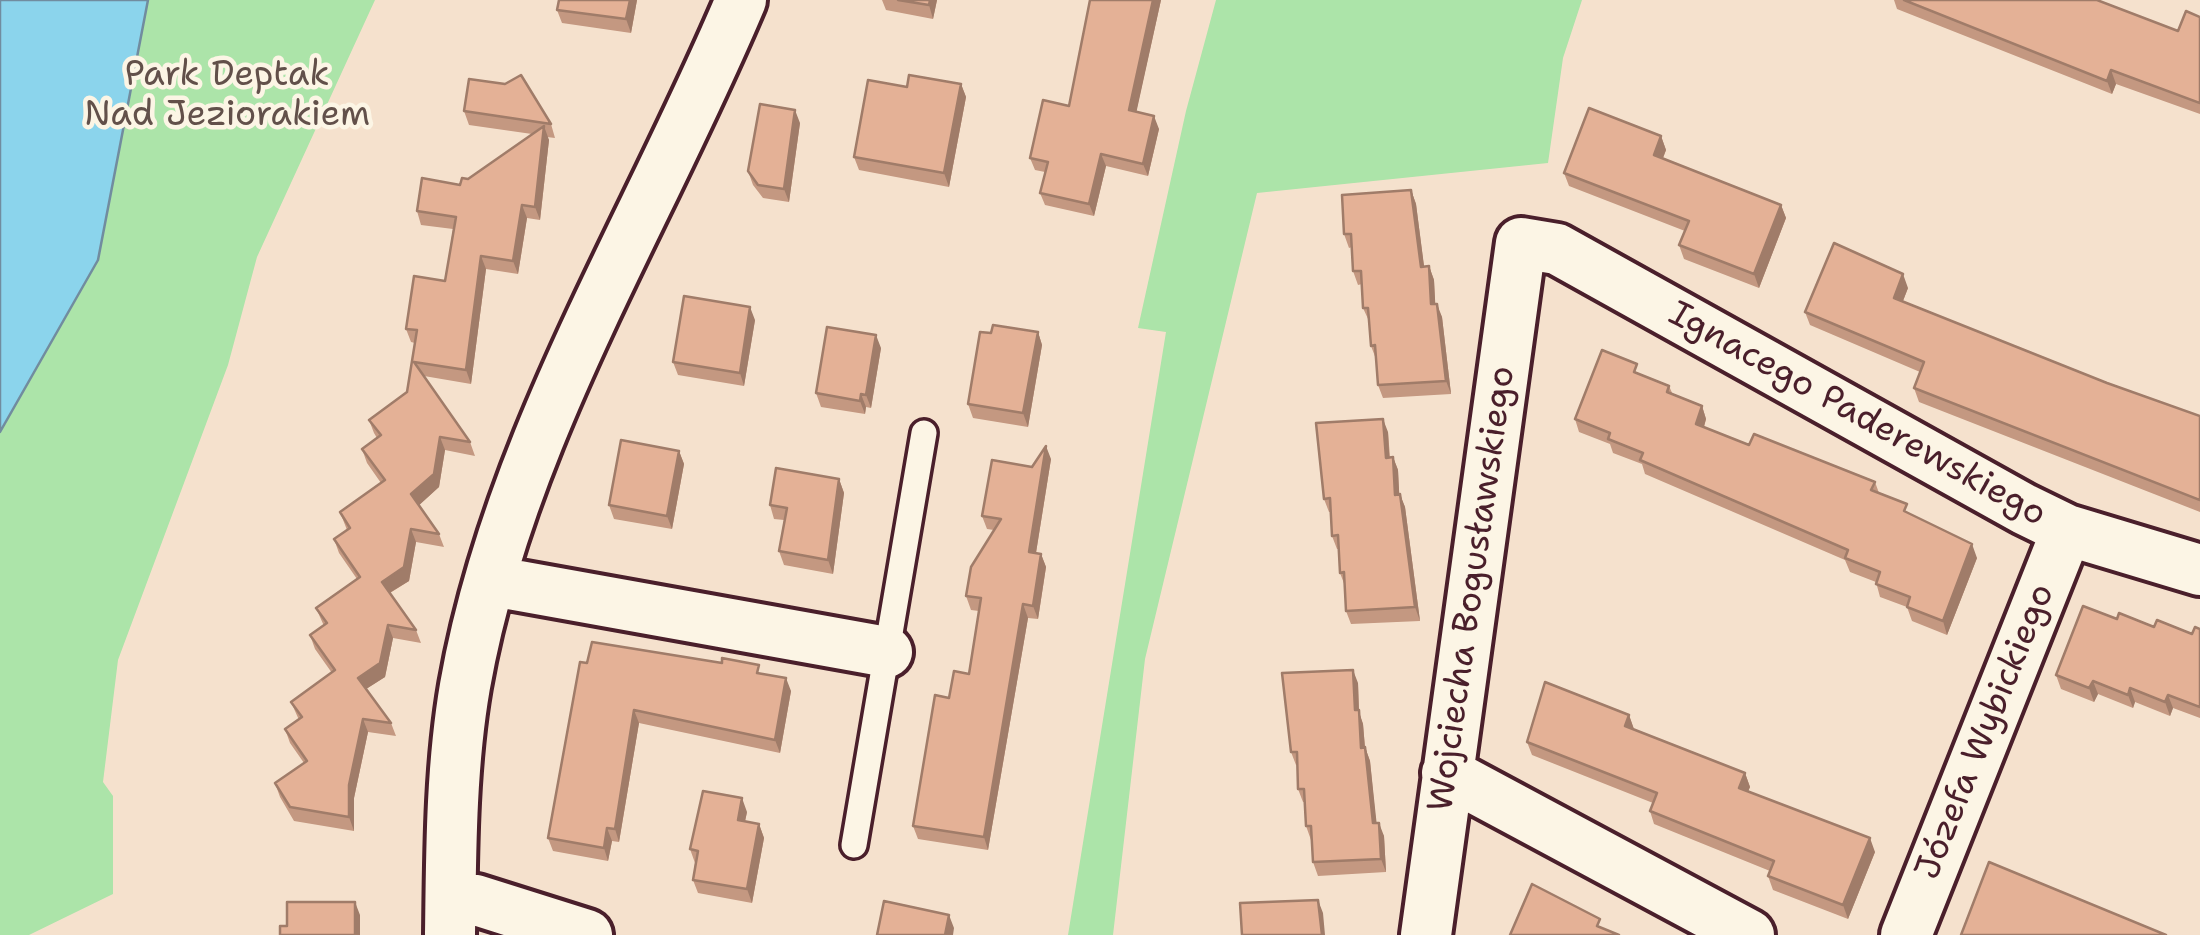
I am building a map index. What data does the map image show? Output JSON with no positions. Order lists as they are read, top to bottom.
{
  "streets": {
    "street": ["Ignacego Paderewskiego", "Wojciecha Bogusławskiego", "Józefa Wybickiego"]
  },
  "crossings": [
    ["Ignacego Paderewskiego", "Wojciecha Bogusławskiego"],
    ["Ignacego Paderewskiego", "Józefa Wybickiego"]
  ],
  "parks": ["Park Deptak Nad Jeziorakiem"]
}
